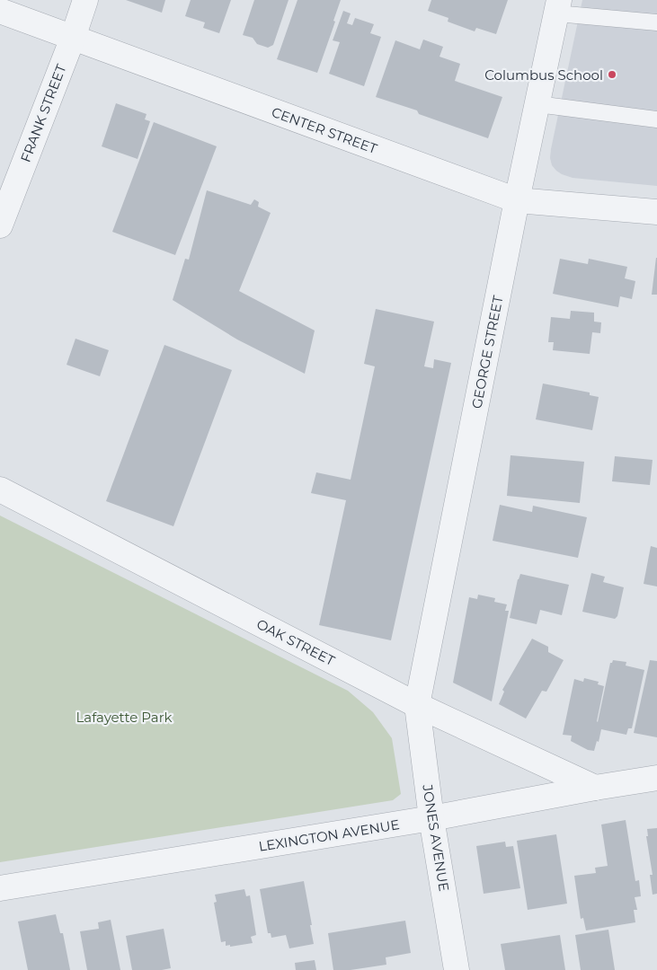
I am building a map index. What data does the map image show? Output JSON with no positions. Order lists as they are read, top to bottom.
{
  "streets": {
    "street": [
      "FRANK STREET",
      "CENTER STREET",
      "GEORGE STREET",
      "OAK STREET",
      "LEXINGTON AVENUE",
      "JONES AVENUE"
    ]
  },
  "crossings": [
    ["FRANK STREET", "CENTER STREET"],
    ["CENTER STREET", "GEORGE STREET"],
    ["GEORGE STREET", "OAK STREET"],
    ["GEORGE STREET", "JONES AVENUE"],
    ["OAK STREET", "LEXINGTON AVENUE"],
    ["OAK STREET", "JONES AVENUE"],
    ["LEXINGTON AVENUE", "JONES AVENUE"]
  ],
  "parks": ["Lafayette Park"],
  "places": ["Columbus School"]
}
